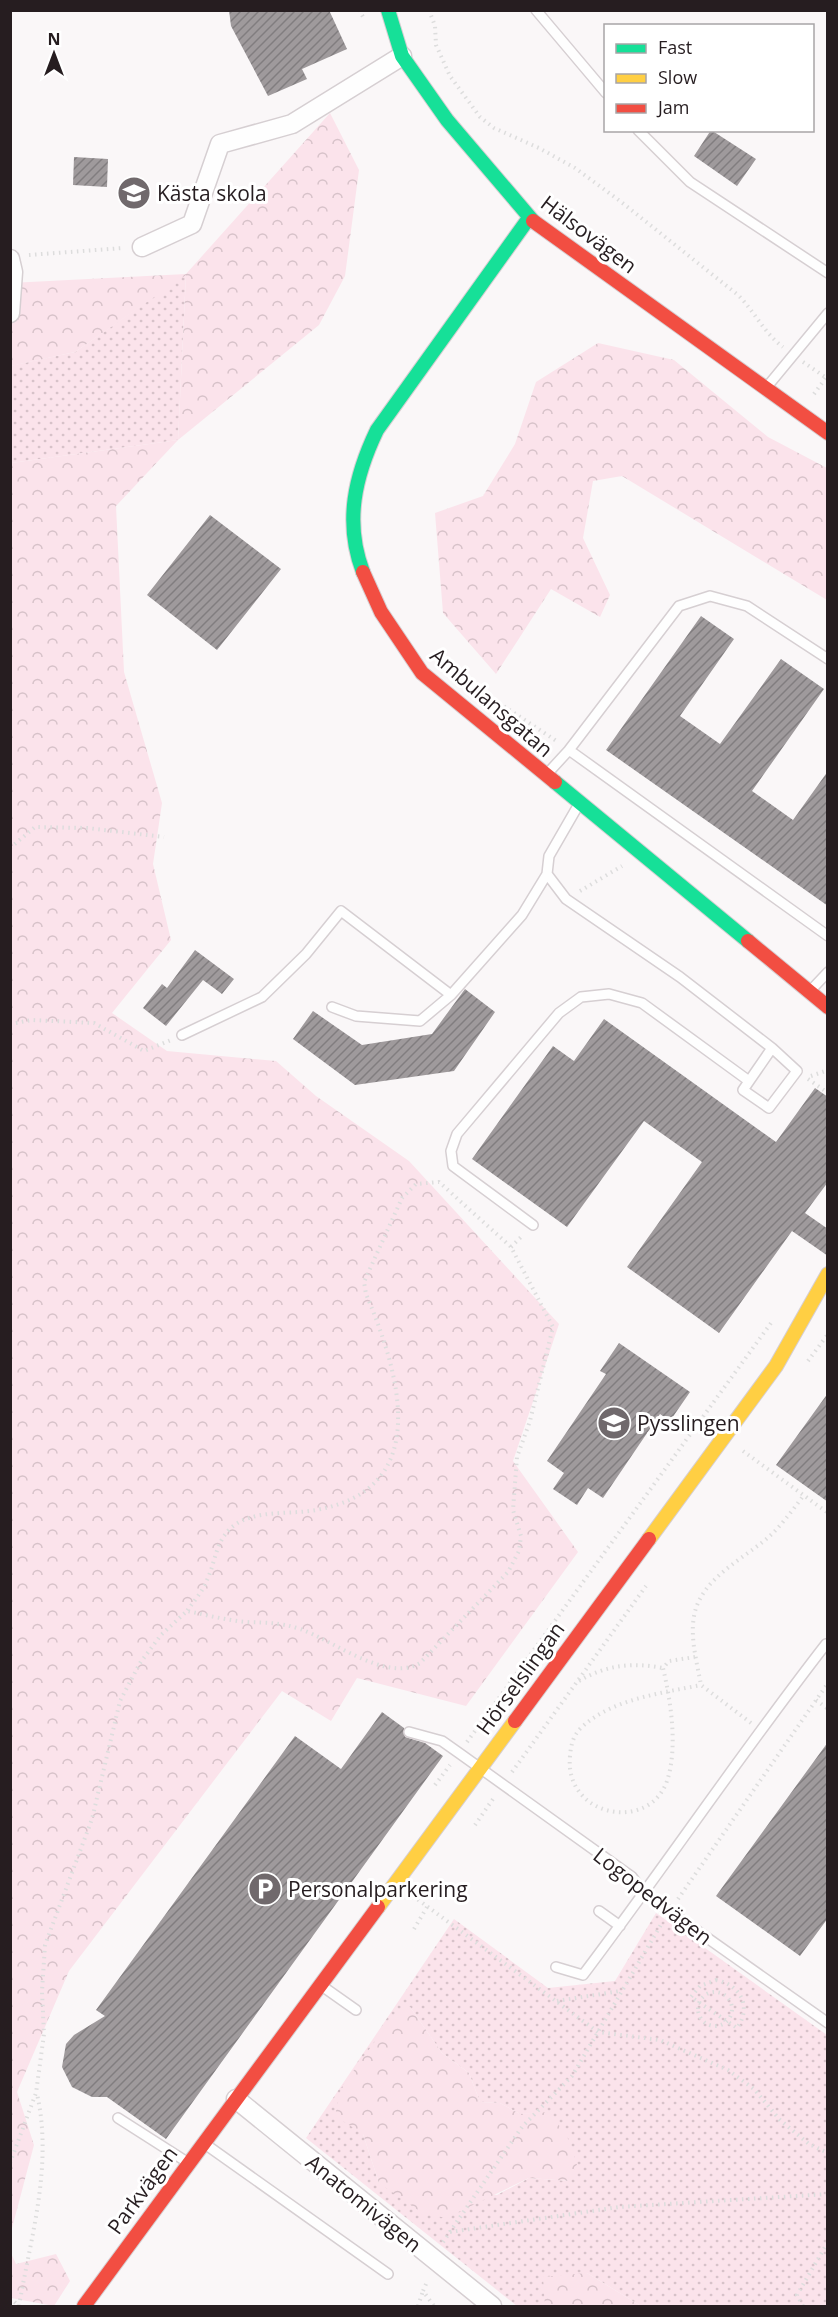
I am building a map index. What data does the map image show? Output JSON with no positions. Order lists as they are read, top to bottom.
{
  "streets": {
    "street": [
      "Hälsovägen",
      "Ambulansgatan",
      "Hörselslingan",
      "Parkvägen",
      "Anatomivägen"
    ],
    "lane": ["Logopedvägen"]
  },
  "crossings": [
    ["Hälsovägen", "Ambulansgatan"],
    ["Hörselslingan", "Logopedvägen"],
    ["Hörselslingan", "Parkvägen"],
    ["Hörselslingan", "Anatomivägen"],
    ["Parkvägen", "Anatomivägen"]
  ],
  "places": {
    "school or university": ["Kästa skola", "Pysslingen"],
    "parking": ["Personalparkering"]
  },
  "legend": ["Fast", "Slow", "Jam"],
  "north": "top"
}
